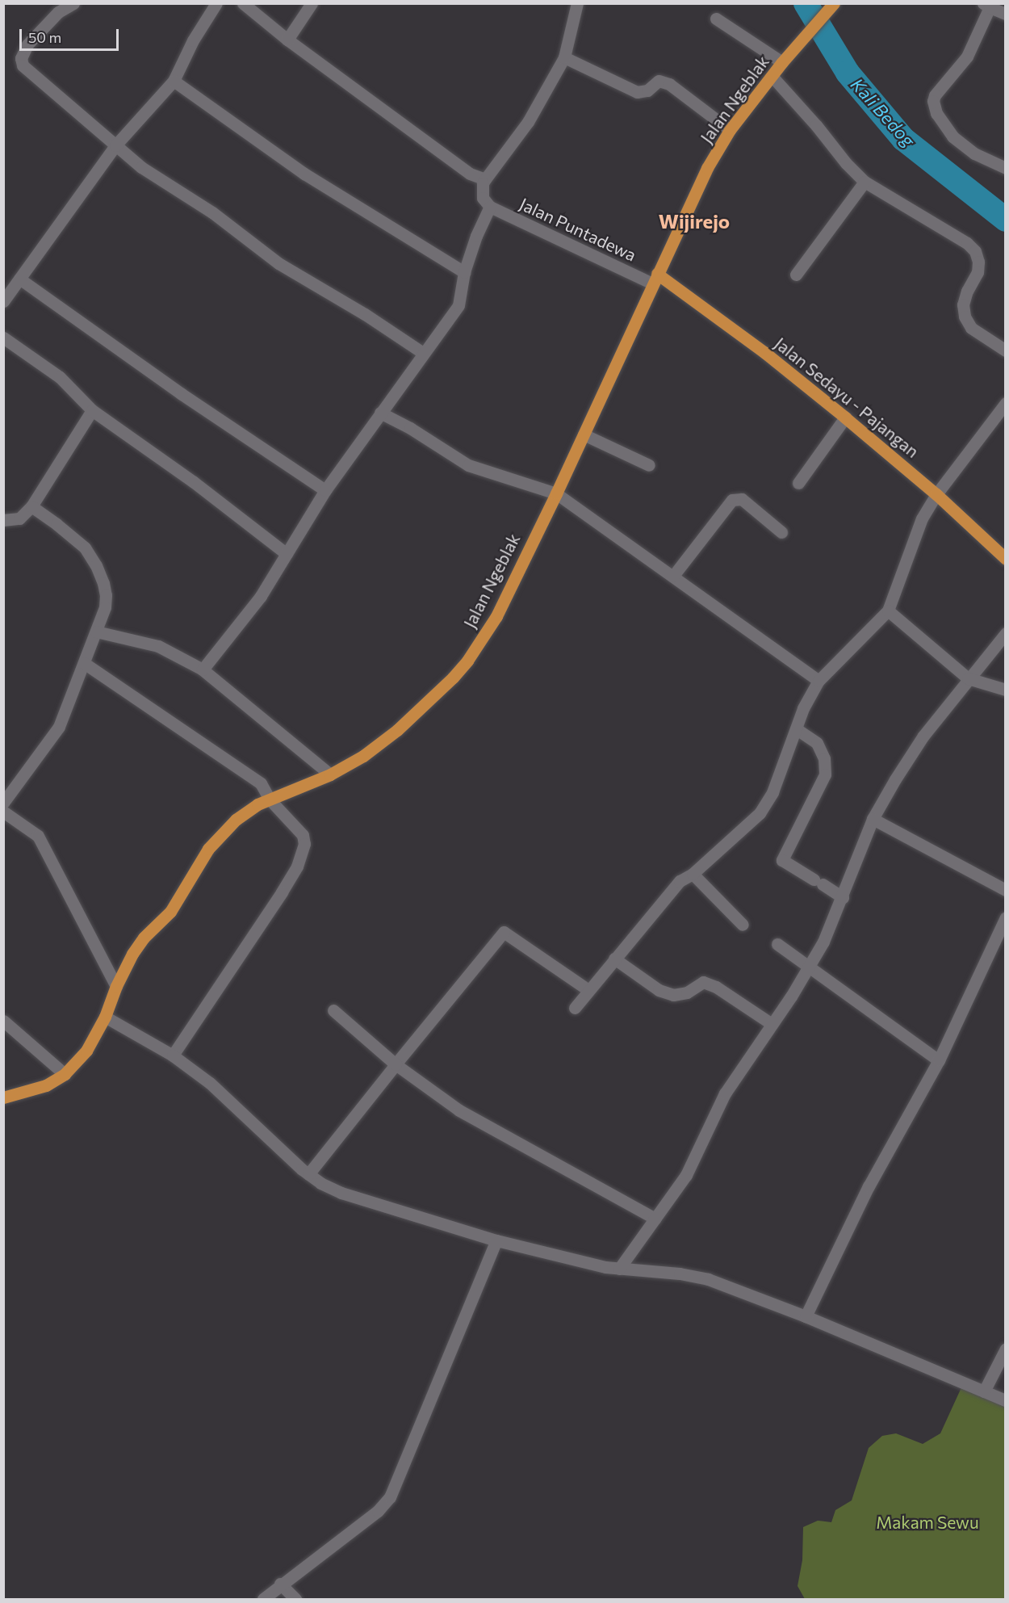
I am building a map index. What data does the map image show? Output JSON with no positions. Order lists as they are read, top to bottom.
{
  "streets": {
    "main road": ["Jalan Ngeblak", "Jalan Sedayu - Pajangan"],
    "street": ["Jalan Puntadewa"]
  },
  "crossings": [
    ["Jalan Ngeblak", "Jalan Puntadewa"],
    ["Jalan Ngeblak", "Jalan Sedayu - Pajangan"],
    ["Jalan Puntadewa", "Jalan Sedayu - Pajangan"]
  ],
  "districts": ["Wijirejo"],
  "water": ["Kali Bedog"],
  "parks": ["Makam Sewu"],
  "scale_bar": "50 m"
}
